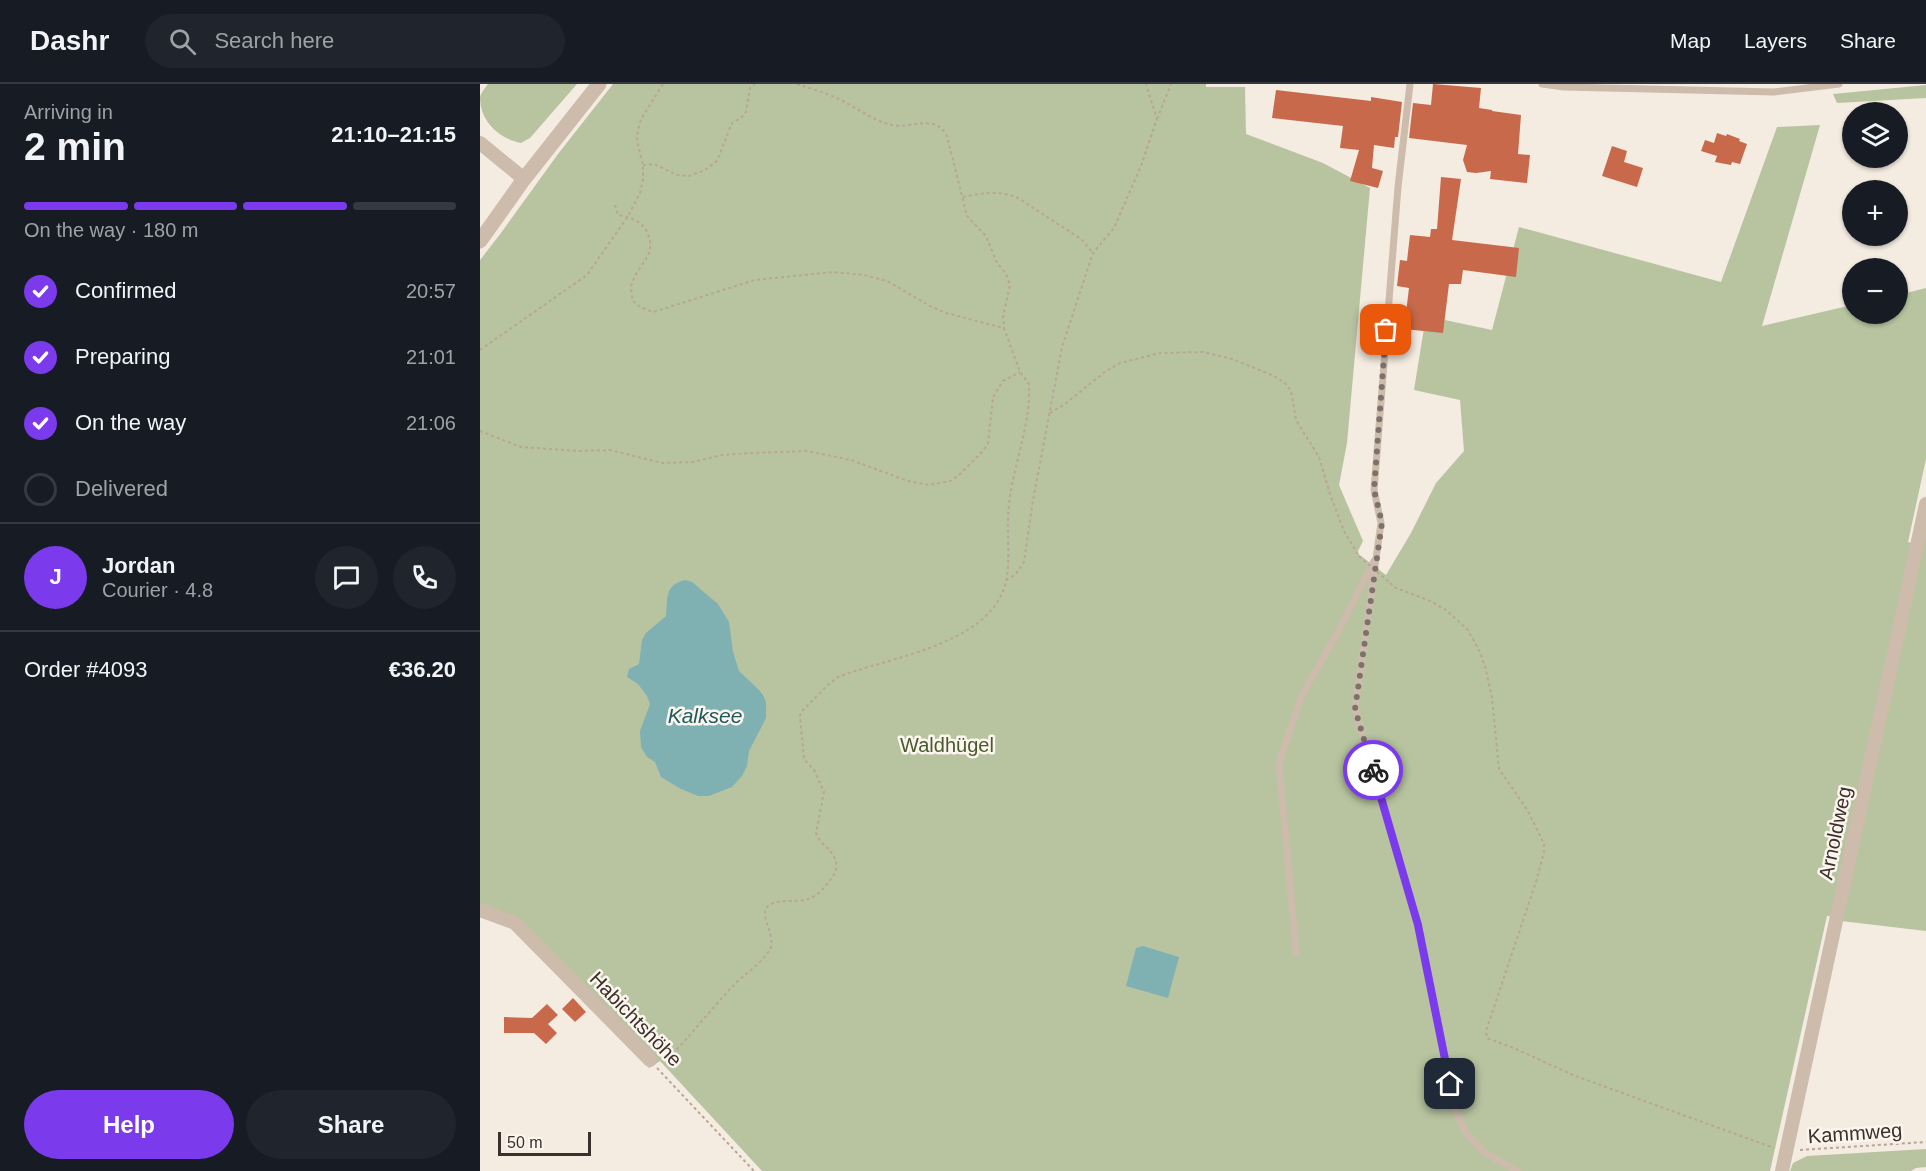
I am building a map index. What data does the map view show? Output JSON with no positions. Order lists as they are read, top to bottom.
{
  "streets": {
    "street": ["Arnoldweg", "Habichtshöhe"],
    "path": ["Kammweg"]
  },
  "crossings": [
    ["Arnoldweg", "Kammweg"]
  ],
  "water": ["Kalksee"],
  "parks": ["Waldhügel"],
  "scale_bar": "50 m",
  "page": {
    "header": "Dashr",
    "search": "Search here",
    "nav": ["Map", "Layers", "Share"],
    "heading": ["2 min", "Arriving in", "21:10–21:15"],
    "panel": [
      "Jordan",
      "Courier · 4.8",
      "Order #4093",
      "€36.20"
    ],
    "map_buttons": ["+", "−"],
    "bar": "On the way · 180 m",
    "list": [
      ["Confirmed", "20:57"],
      ["Preparing", "21:01"],
      ["On the way", "21:06"],
      "Delivered"
    ],
    "round": "J",
    "buttons": ["Help", "Share"],
    "scale": "50 m"
  }
}
